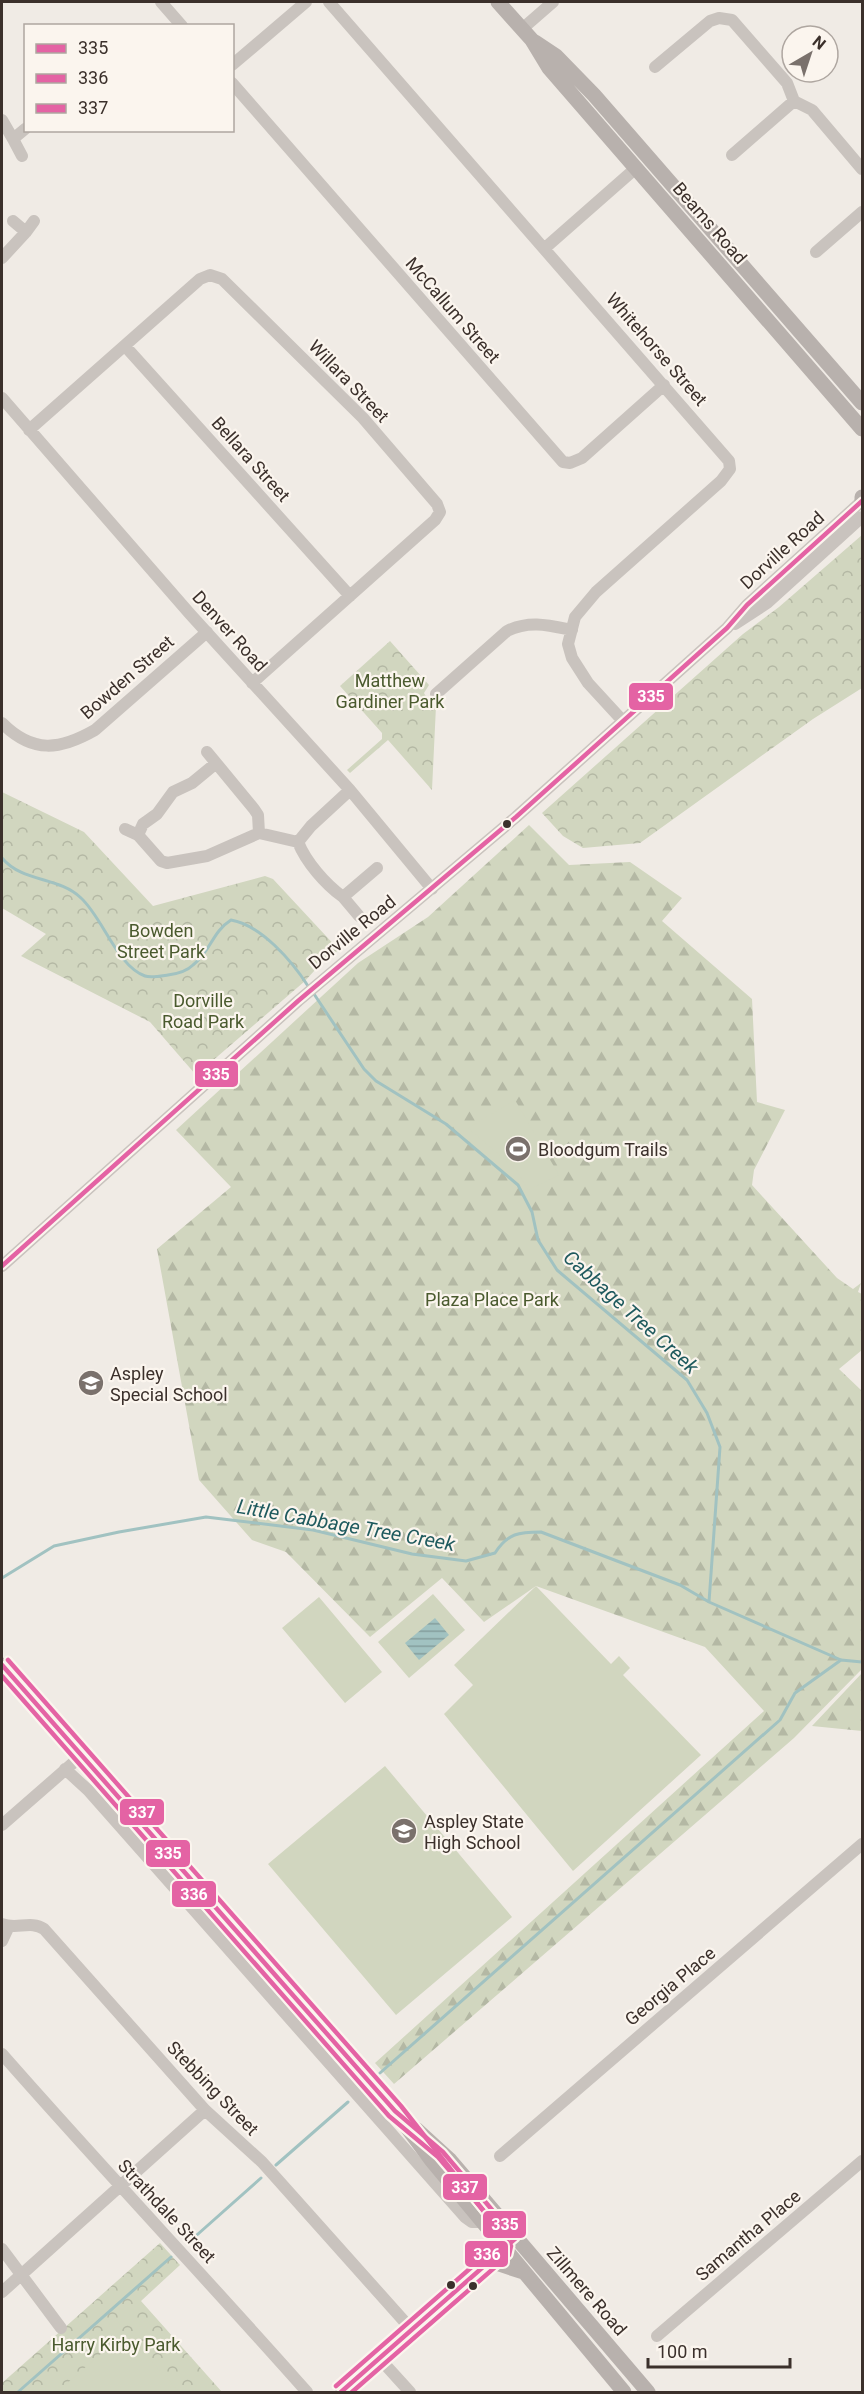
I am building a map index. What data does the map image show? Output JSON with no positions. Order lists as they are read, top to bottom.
{
  "streets": {
    "main road": ["Beams Road", "Zillmere Road"],
    "street": [
      "McCallum Street",
      "Whitehorse Street",
      "Willara Street",
      "Bellara Street",
      "Dorville Road",
      "Denver Road",
      "Bowden Street",
      "Georgia Place",
      "Stebbing Street",
      "Strathdale Street",
      "Samantha Place"
    ]
  },
  "crossings": [
    ["McCallum Street", "Whitehorse Street"],
    ["Whitehorse Street", "Dorville Road"],
    ["Willara Street", "Bellara Street"],
    ["Willara Street", "Denver Road"],
    ["Dorville Road", "Denver Road"],
    ["Denver Road", "Bowden Street"]
  ],
  "water": ["Cabbage Tree Creek", "Little Cabbage Tree Creek"],
  "parks": [
    "Matthew Gardiner Park",
    "Bowden Street Park",
    "Dorville Road Park",
    "Plaza Place Park",
    "Harry Kirby Park"
  ],
  "places": {
    "sports": ["Bloodgum Trails"],
    "school or university": ["Aspley Special School", "Aspley State High School"]
  },
  "lines": ["transit line 335", "transit line 337", "transit line 336"],
  "legend": ["335", "336", "337"],
  "scale_bar": "100 m",
  "north": "top right"
}
